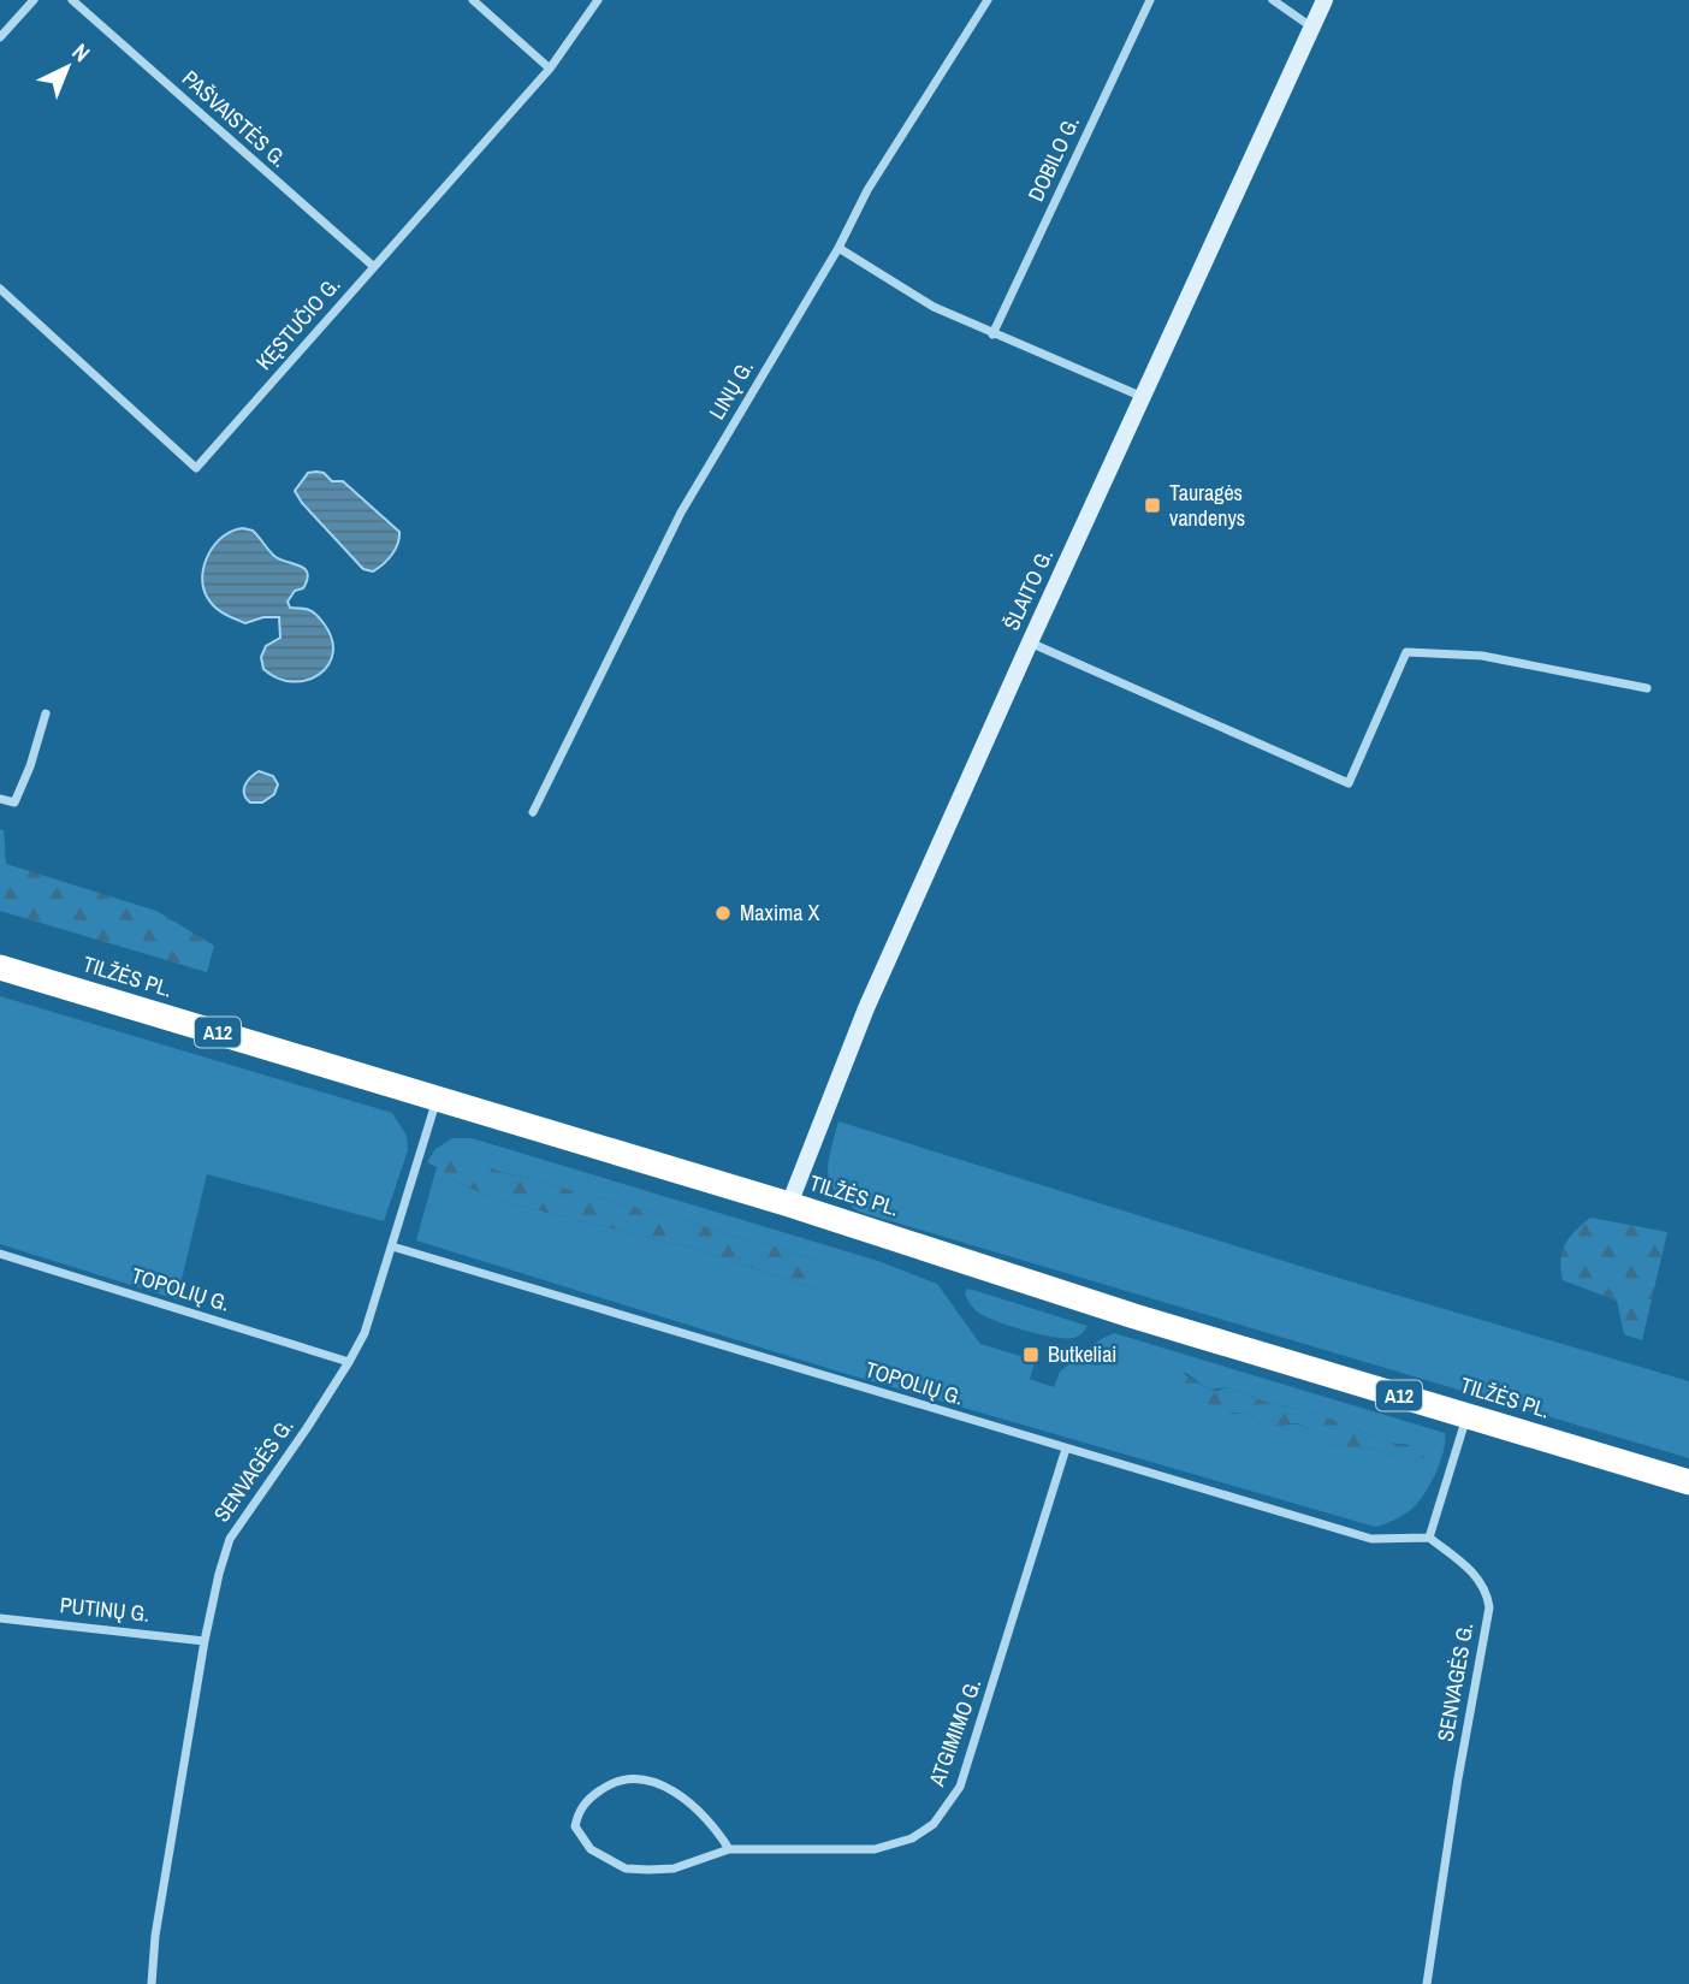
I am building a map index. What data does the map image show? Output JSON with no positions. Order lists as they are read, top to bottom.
{
  "streets": {
    "highway": ["TILŽĖS PL.", "A12"],
    "main road": ["ŠLAITO G."],
    "street": [
      "PAŠVAISTĖS G.",
      "DOBILO G.",
      "KĘSTUČIO G.",
      "LINŲ G.",
      "TOPOLIŲ G.",
      "SENVAGĖS G.",
      "PUTINŲ G.",
      "ATGIMIMO G."
    ]
  },
  "crossings": [
    ["PAŠVAISTĖS G.", "KĘSTUČIO G."],
    ["ŠLAITO G.", "TILŽĖS PL."],
    ["TILŽĖS PL.", "SENVAGĖS G."],
    ["TOPOLIŲ G.", "SENVAGĖS G."],
    ["TOPOLIŲ G.", "ATGIMIMO G."],
    ["SENVAGĖS G.", "PUTINŲ G."]
  ],
  "places": {
    "transit": ["Tauragės vandenys", "Butkeliai"],
    "other": ["Maxima X"]
  },
  "north": "top right"
}
